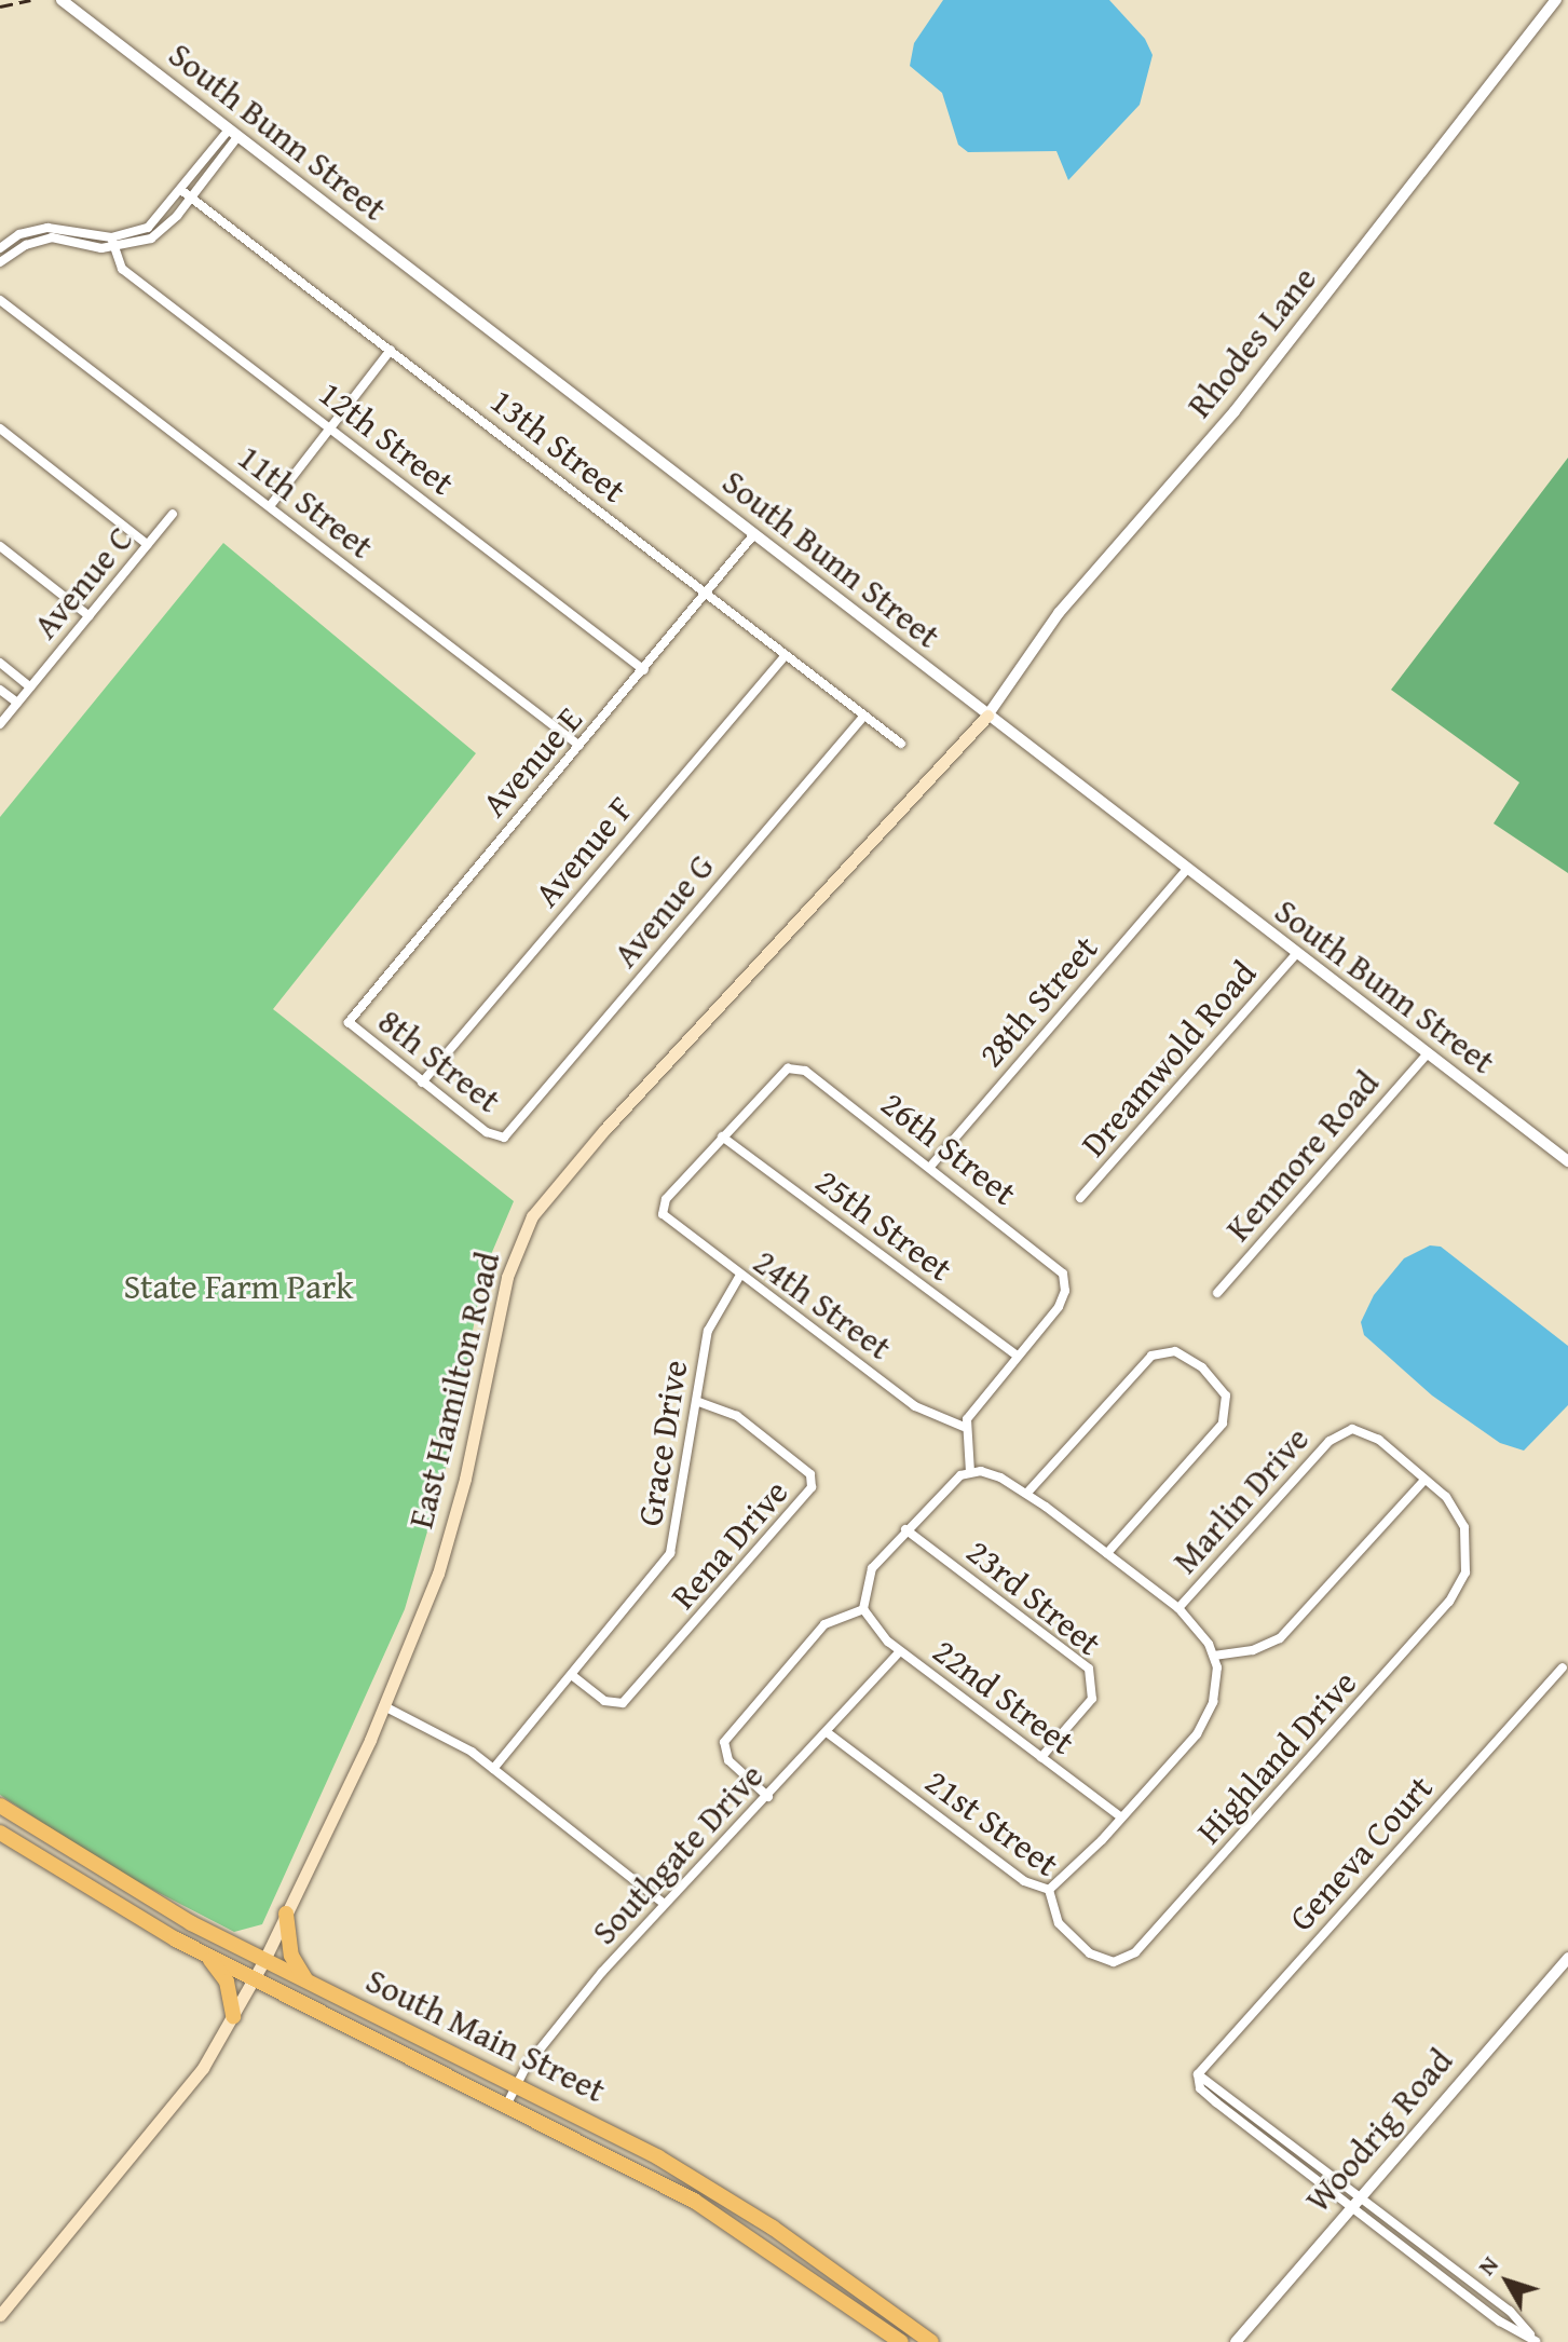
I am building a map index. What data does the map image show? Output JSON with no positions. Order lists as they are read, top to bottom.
{
  "streets": {
    "highway": ["South Main Street"],
    "main road": ["East Hamilton Road"],
    "street": [
      "South Bunn Street",
      "Rhodes Lane",
      "12th Street",
      "13th Street",
      "11th Street",
      "Avenue C",
      "Avenue E",
      "Avenue F",
      "Avenue G",
      "28th Street",
      "Dreamwold Road",
      "8th Street",
      "26th Street",
      "Kenmore Road",
      "25th Street",
      "24th Street",
      "Grace Drive",
      "Marlin Drive",
      "Rena Drive",
      "23rd Street",
      "22nd Street",
      "Highland Drive",
      "21st Street",
      "Geneva Court",
      "Southgate Drive",
      "Woodrig Road"
    ]
  },
  "crossings": [
    ["South Bunn Street", "Rhodes Lane"],
    ["South Bunn Street", "Avenue E"],
    ["South Bunn Street", "28th Street"],
    ["South Bunn Street", "Dreamwold Road"],
    ["South Bunn Street", "Kenmore Road"],
    ["South Bunn Street", "East Hamilton Road"],
    ["Rhodes Lane", "East Hamilton Road"],
    ["12th Street", "Avenue E"],
    ["13th Street", "Avenue E"],
    ["13th Street", "Avenue F"],
    ["13th Street", "Avenue G"],
    ["11th Street", "Avenue E"],
    ["Avenue E", "8th Street"],
    ["Avenue F", "8th Street"],
    ["Avenue G", "8th Street"],
    ["28th Street", "26th Street"],
    ["26th Street", "25th Street"],
    ["26th Street", "24th Street"],
    ["25th Street", "24th Street"],
    ["24th Street", "Grace Drive"],
    ["East Hamilton Road", "South Main Street"],
    ["Grace Drive", "Rena Drive"],
    ["Marlin Drive", "Highland Drive"],
    ["23rd Street", "22nd Street"],
    ["22nd Street", "Southgate Drive"],
    ["Highland Drive", "21st Street"],
    ["21st Street", "Southgate Drive"],
    ["Geneva Court", "Woodrig Road"],
    ["Southgate Drive", "South Main Street"]
  ],
  "parks": ["State Farm Park"],
  "north": "top left"
}
